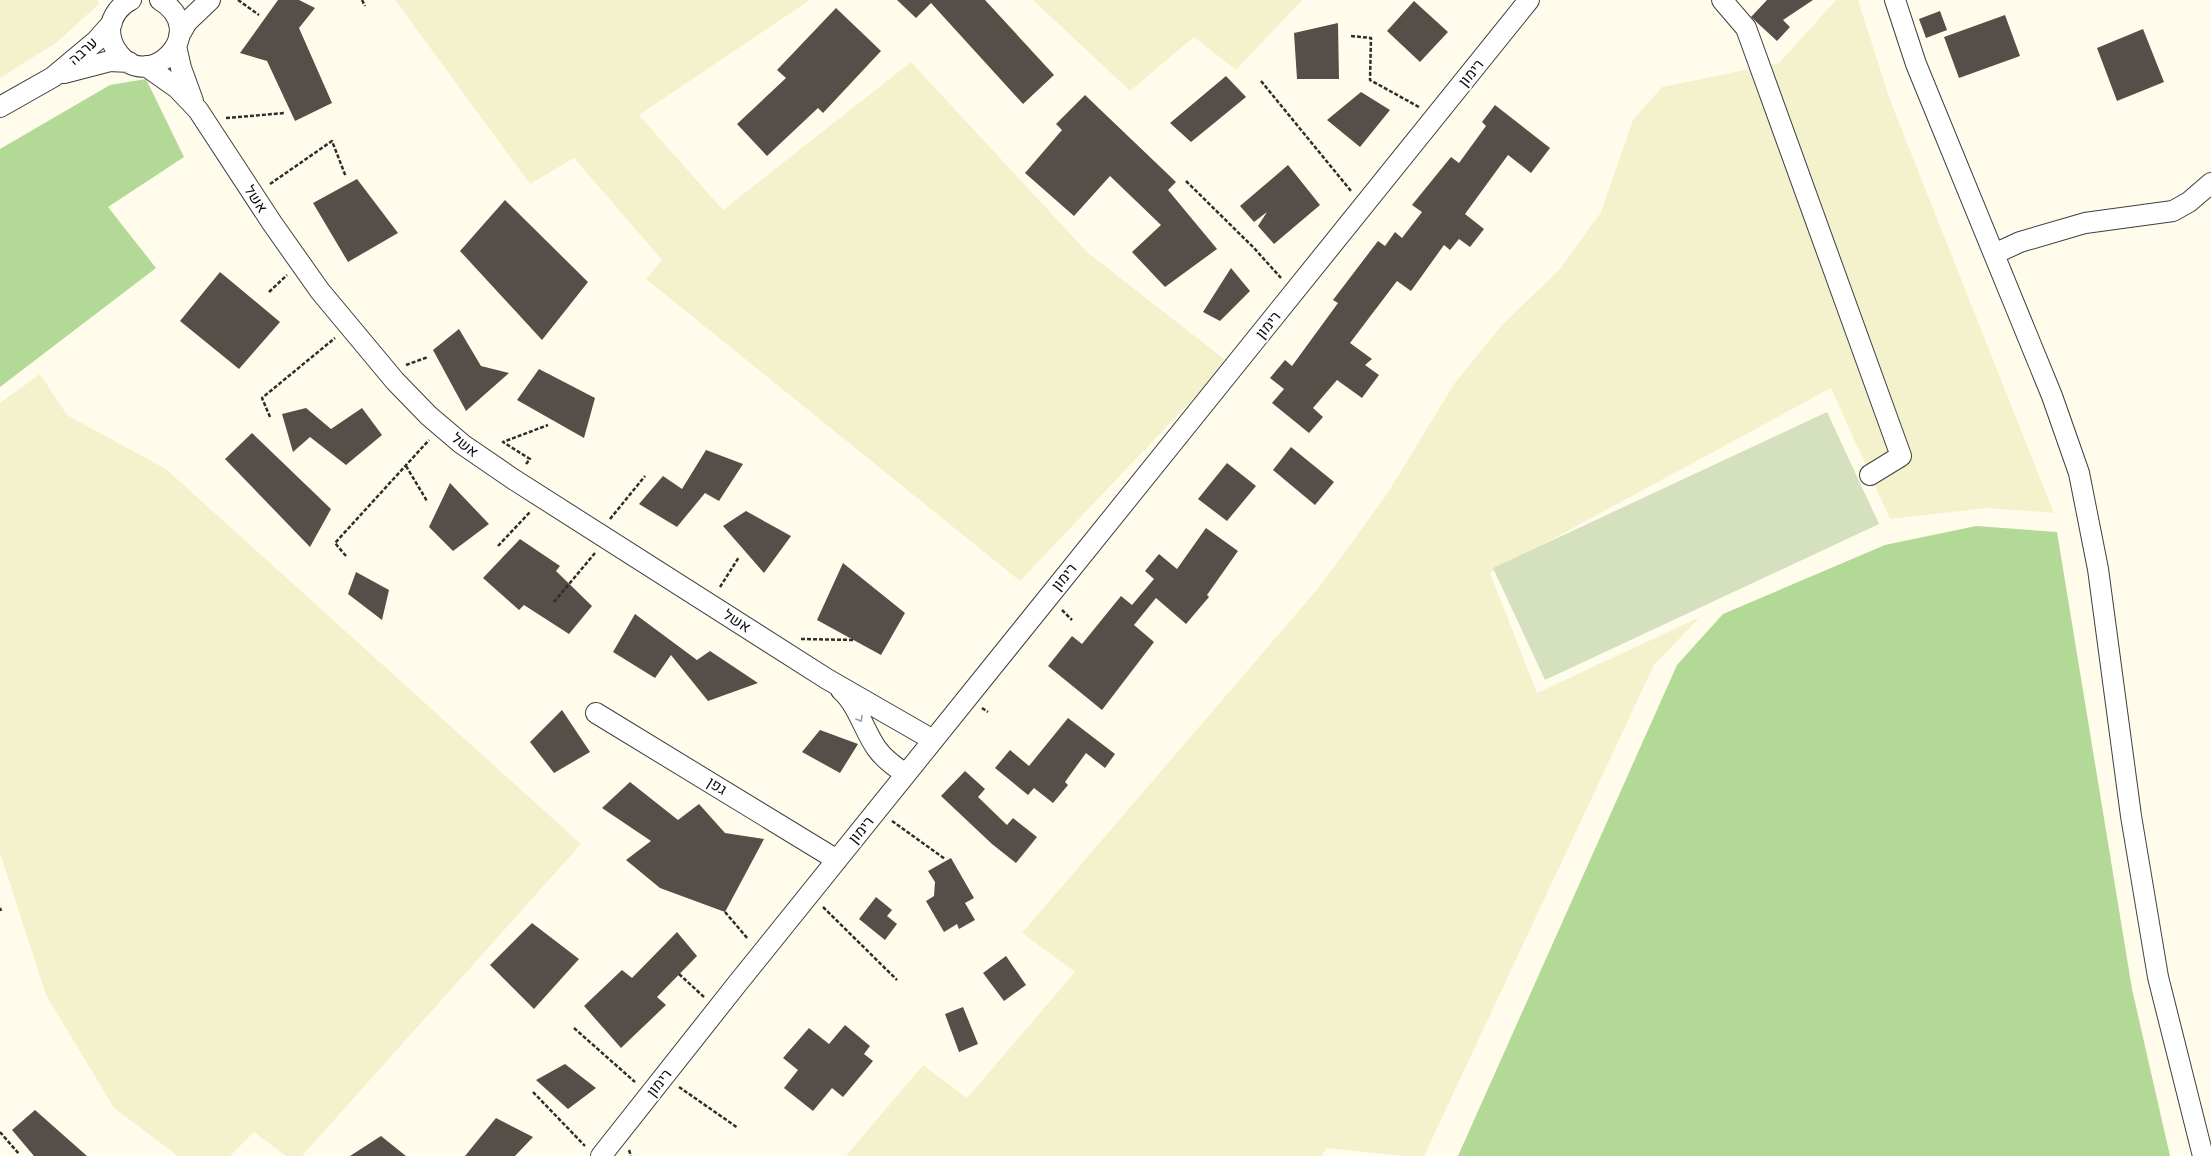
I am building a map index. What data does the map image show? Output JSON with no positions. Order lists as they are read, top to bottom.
{
  "streets": {
    "street": [
      "ערבה",
      "רימון",
      "אשל",
      "גפן"
    ]
  },
  "crossings": [
    ["ערבה", "אשל"],
    ["רימון", "אשל"],
    ["רימון", "גפן"]
  ]
}
